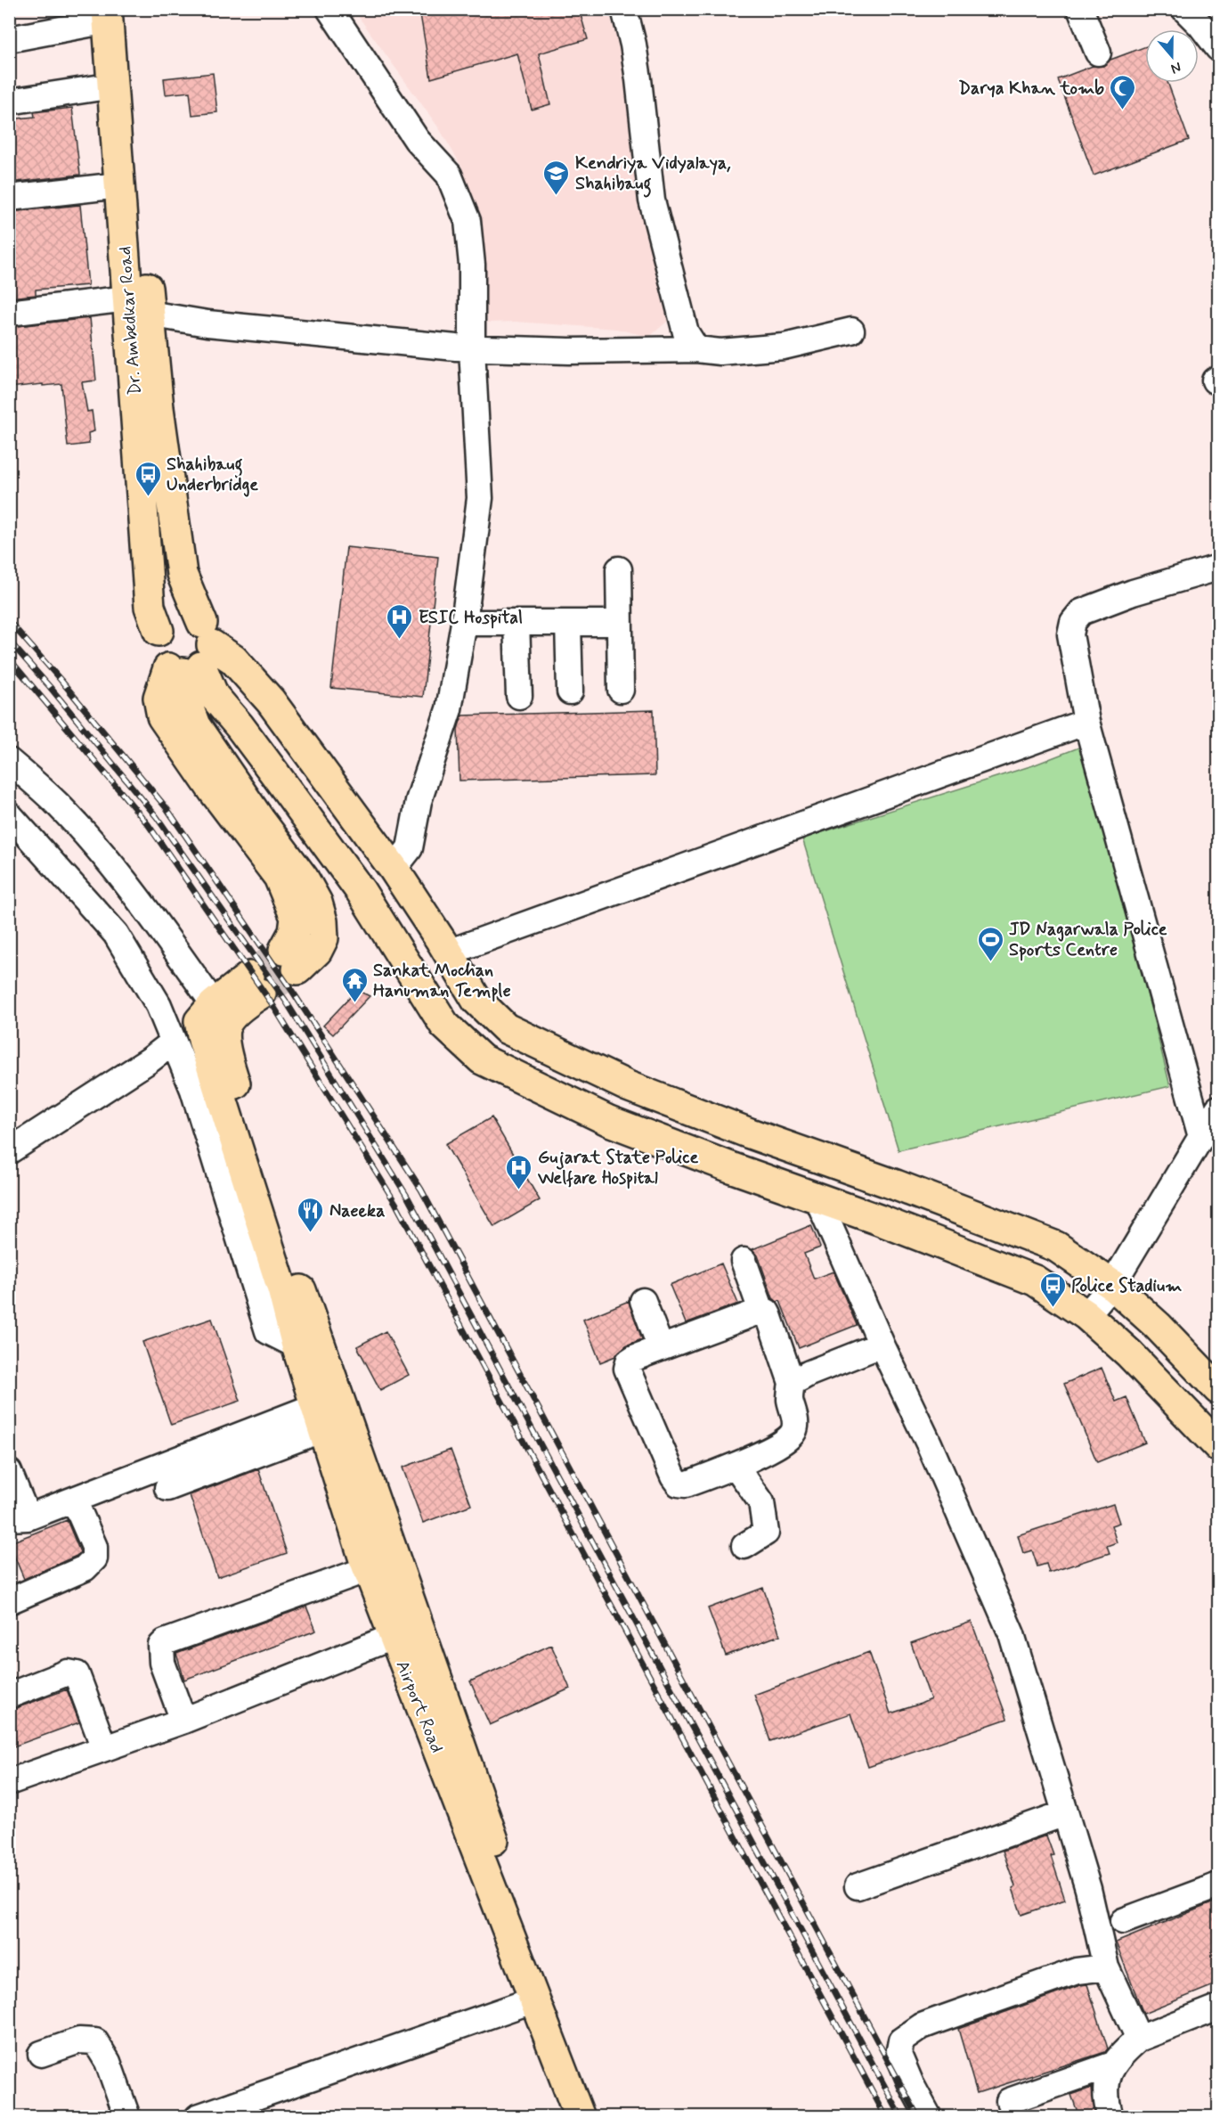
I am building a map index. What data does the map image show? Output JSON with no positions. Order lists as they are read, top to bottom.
{
  "streets": {
    "main road": ["Dr. Ambedkar Road", "Airport Road"]
  },
  "places": {
    "mosque": ["Darya Khan tomb"],
    "school or university": ["Kendriya Vidyalaya, Shahibaug"],
    "bus stop": ["Shahibaug Underbridge", "Police Stadium"],
    "hospital": ["ESIC Hospital", "Gujarat State Police Welfare Hospital"],
    "sports": ["JD Nagarwala Police Sports Centre"],
    "temple": ["Sankat Mochan Hanuman Temple"],
    "restaurant": ["Naeeka"]
  },
  "north": "bottom"
}
